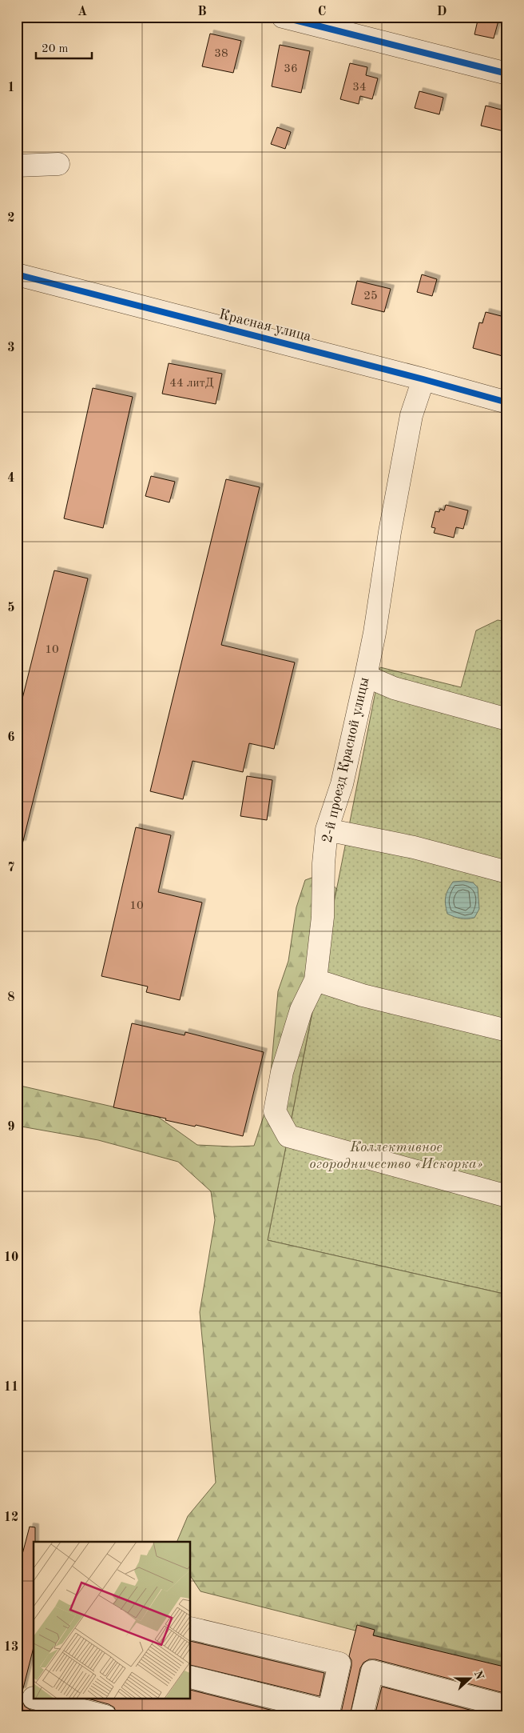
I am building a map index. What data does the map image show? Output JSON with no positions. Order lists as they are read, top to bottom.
{
  "streets": {
    "street": ["Красная улица", "2-й проезд Красной улицы"]
  },
  "crossings": [
    ["Красная улица", "2-й проезд Красной улицы"]
  ],
  "parks": ["Коллективное огородничество «Искорка»"],
  "house_numbers": [
    "38",
    "36",
    "34",
    "25",
    "44 литД",
    "10",
    "10"
  ],
  "scale_bar": "20 m",
  "north": "right",
  "grid": {
    "columns": [
      "A",
      "B",
      "C",
      "D"
    ],
    "rows": [
      "1",
      "2",
      "3",
      "4",
      "5",
      "6",
      "7",
      "8",
      "9",
      "10",
      "11",
      "12",
      "13"
    ]
  }
}
